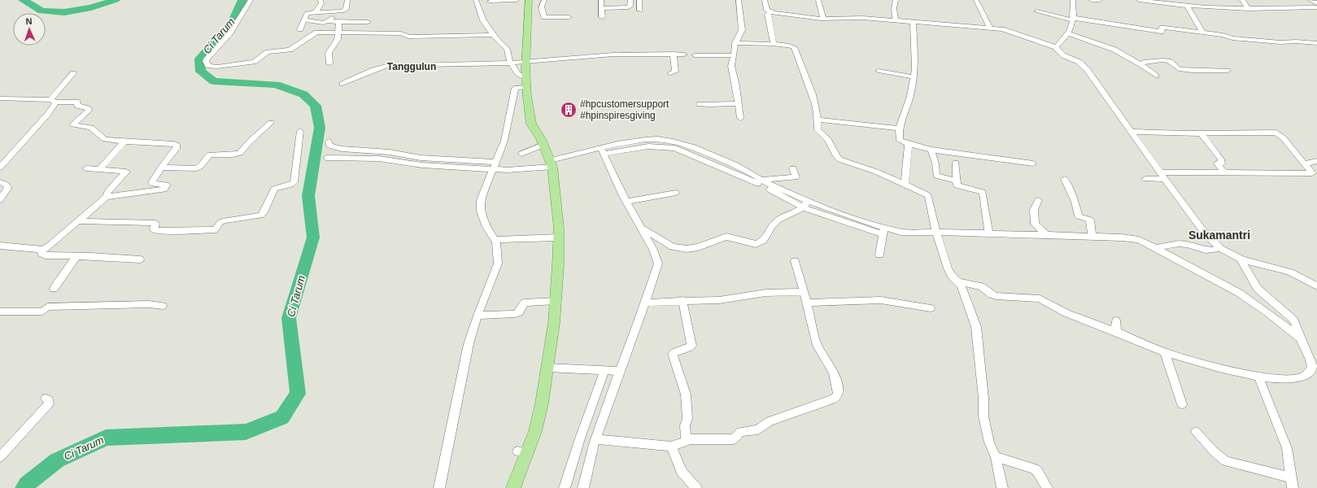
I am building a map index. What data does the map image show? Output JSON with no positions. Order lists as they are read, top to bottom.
{
  "districts": ["Tanggulun", "Sukamantri"],
  "water": ["Ci Tarum"],
  "places": {
    "building": ["#hpcustomersupport #hpinspiresgiving"]
  },
  "north": "top"
}
